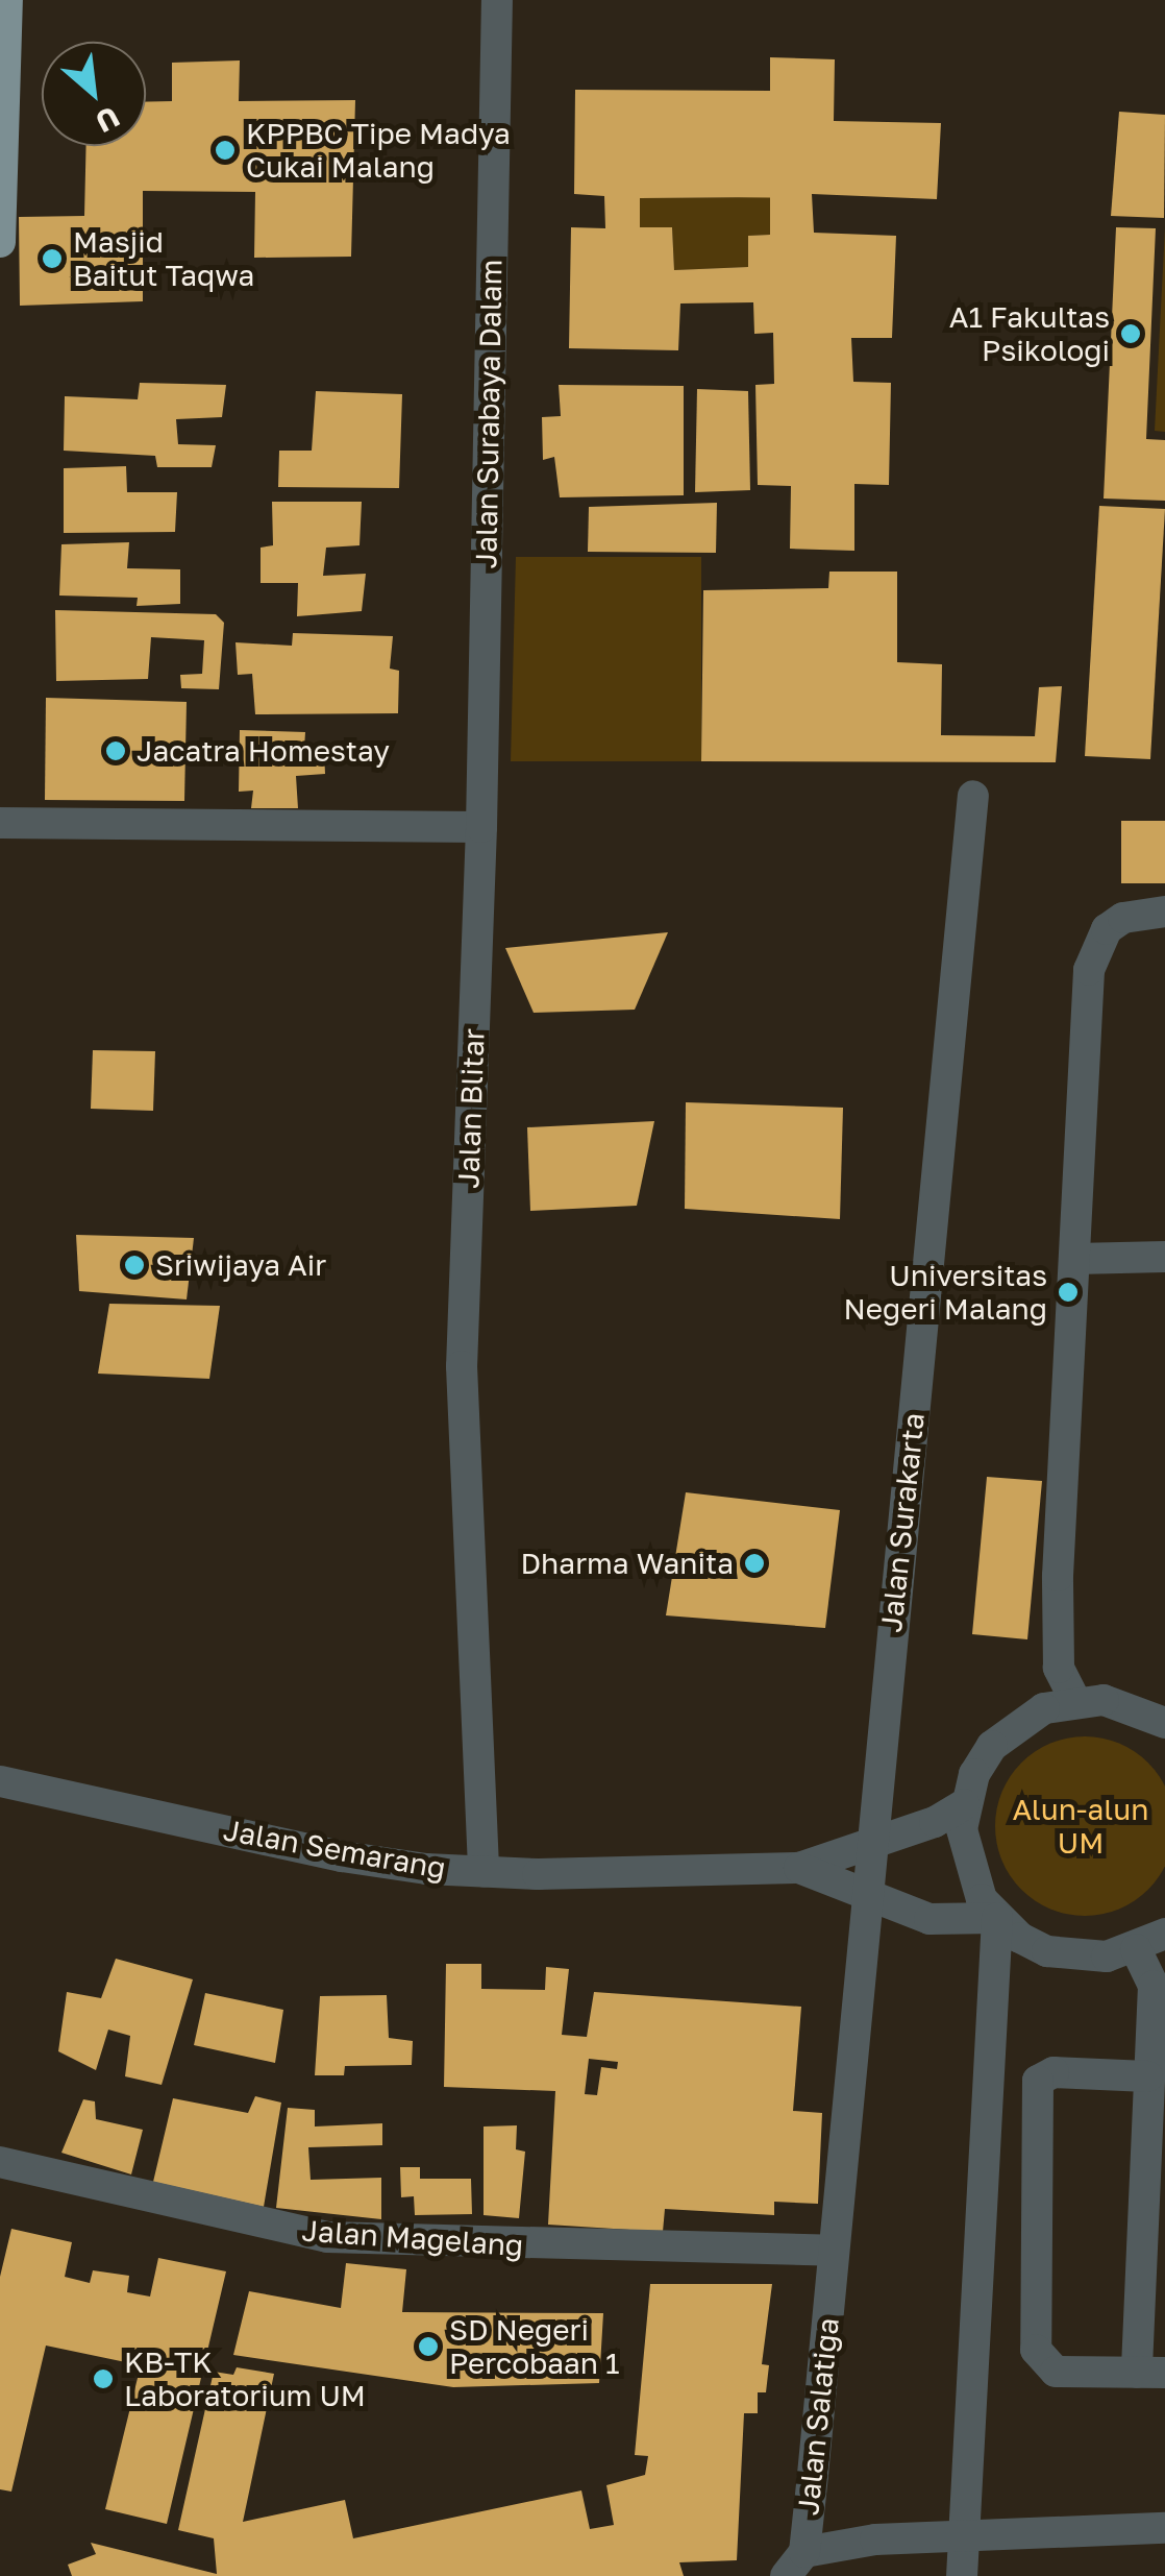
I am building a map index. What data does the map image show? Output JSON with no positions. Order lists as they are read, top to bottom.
{
  "streets": {
    "street": [
      "Jalan Surabaya Dalam",
      "Jalan Blitar",
      "Jalan Surakarta",
      "Jalan Semarang",
      "Jalan Magelang",
      "Jalan Salatiga"
    ]
  },
  "crossings": [
    ["Jalan Surabaya Dalam", "Jalan Blitar"],
    ["Jalan Blitar", "Jalan Semarang"],
    ["Jalan Surakarta", "Jalan Semarang"],
    ["Jalan Surakarta", "Jalan Magelang"],
    ["Jalan Surakarta", "Jalan Salatiga"],
    ["Jalan Magelang", "Jalan Salatiga"]
  ],
  "parks": ["Alun-alun UM"],
  "places": [
    "KPPBC Tipe Madya Cukai Malang",
    "Masjid Baitut Taqwa",
    "A1 Fakultas Psikologi",
    "Jacatra Homestay",
    "Sriwijaya Air",
    "Universitas Negeri Malang",
    "Dharma Wanita",
    "SD Negeri Percobaan 1",
    "KB-TK Laboratorium UM"
  ],
  "north": "bottom right"
}
